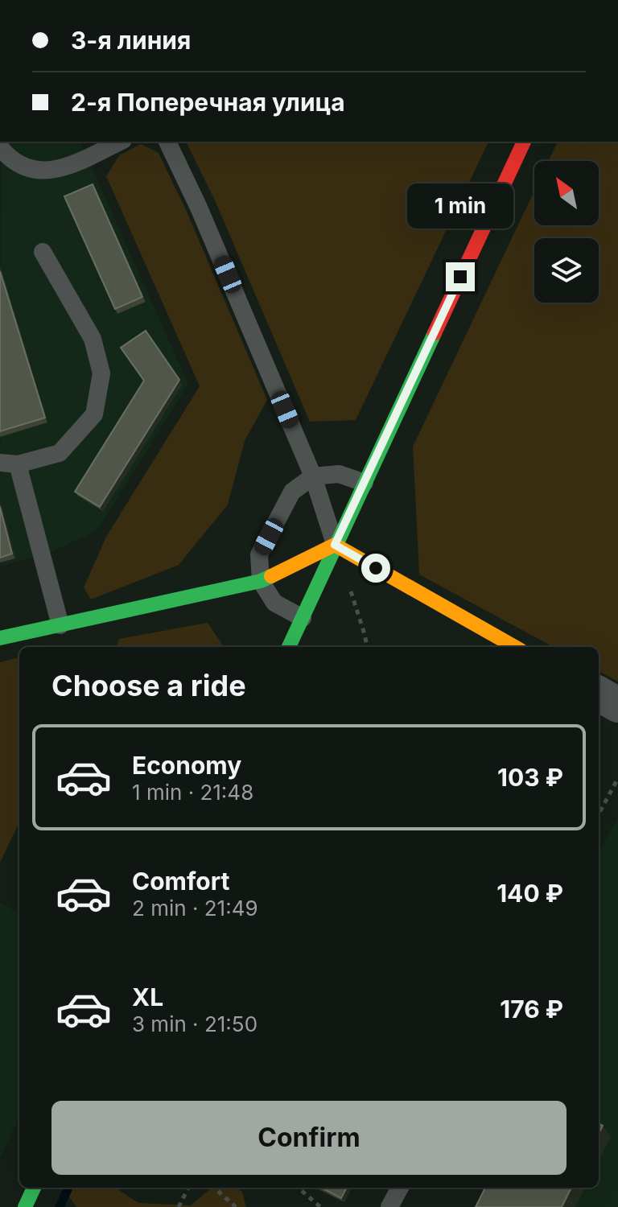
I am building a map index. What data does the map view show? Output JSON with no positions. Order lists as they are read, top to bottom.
{
  "north": "top left",
  "page": {
    "banner": ["3-я линия", "2-я Поперечная улица"],
    "bubble": "1 min",
    "heading": "Choose a ride",
    "list": [
      {
        "name": "Economy",
        "note": "1 min · 21:48",
        "value": "103 ₽"
      },
      {
        "name": "Comfort",
        "note": "2 min · 21:49",
        "value": "140 ₽"
      },
      {
        "name": "XL",
        "note": "3 min · 21:50",
        "value": "176 ₽"
      }
    ],
    "buttons": "Confirm"
  }
}
